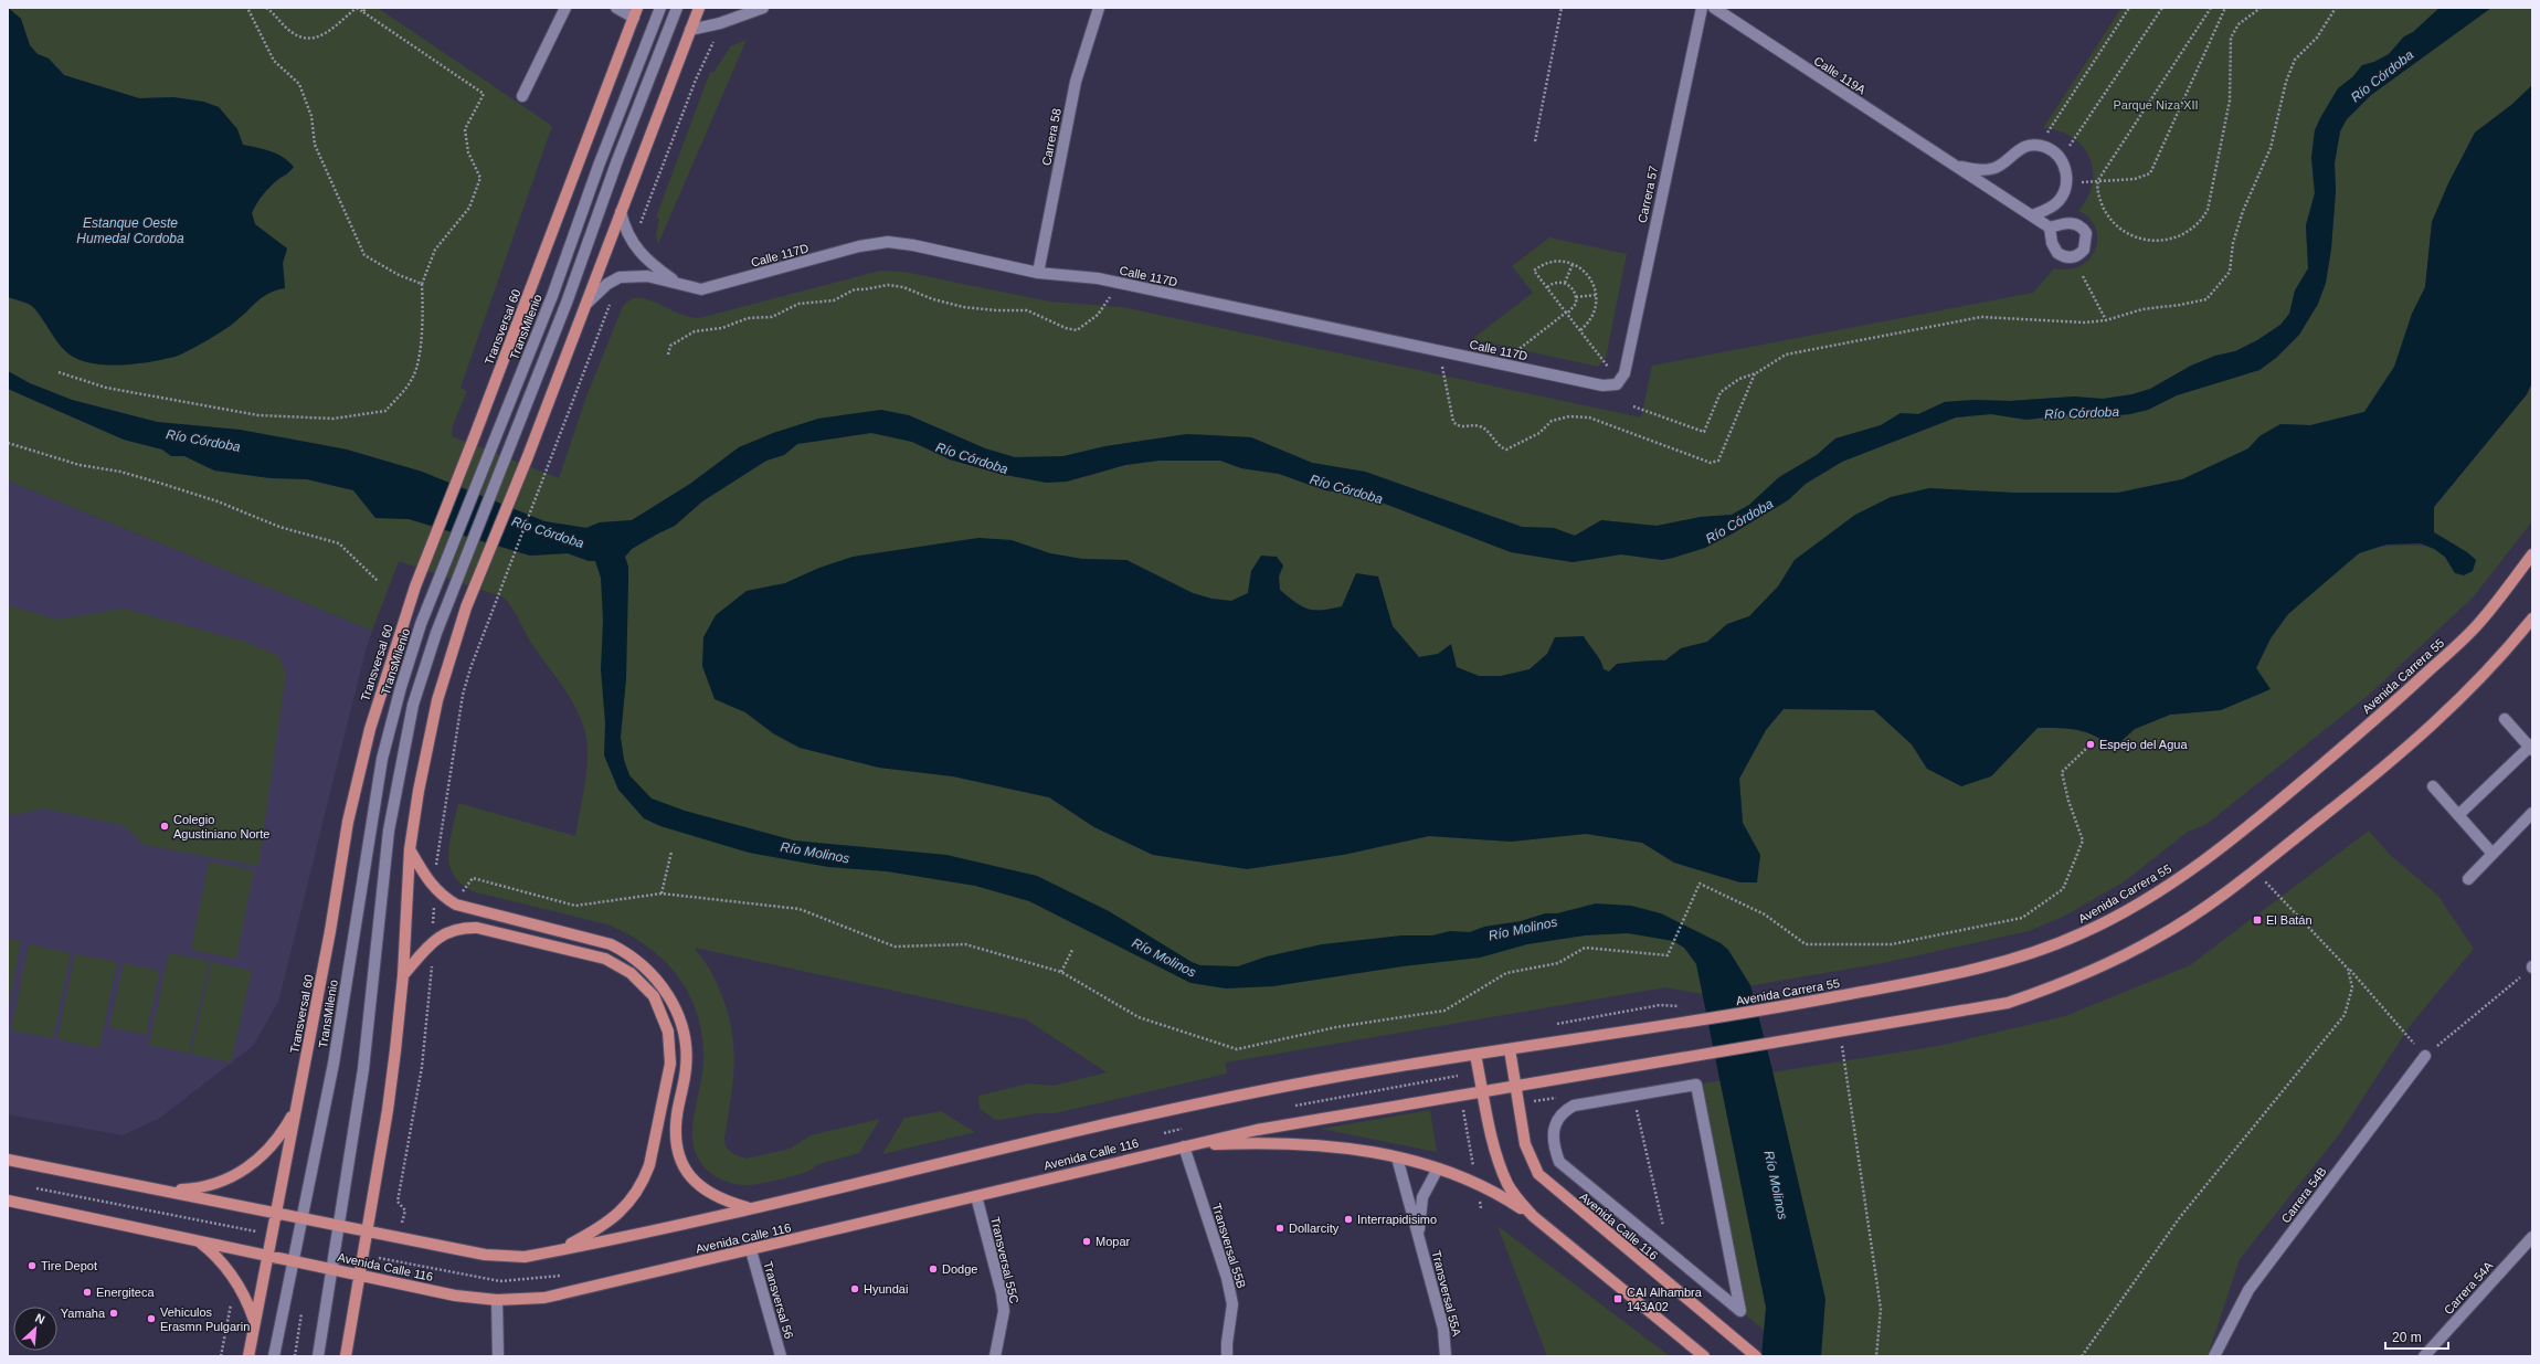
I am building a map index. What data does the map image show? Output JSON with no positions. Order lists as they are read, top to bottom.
{
  "streets": {
    "main road": ["Transversal 60", "Avenida Carrera 55", "Avenida Calle 116"],
    "street": [
      "Calle 119A",
      "Carrera 58",
      "Carrera 57",
      "Calle 117D",
      "TransMilenio",
      "Carrera 54B",
      "Transversal 55B",
      "Transversal 55C",
      "Carrera 54A",
      "Transversal 55A",
      "Transversal 56"
    ]
  },
  "crossings": [
    ["Carrera 58", "Calle 117D"],
    ["Carrera 57", "Calle 117D"],
    ["Transversal 60", "Avenida Calle 116"],
    ["TransMilenio", "Avenida Calle 116"],
    ["Avenida Carrera 55", "Avenida Calle 116"],
    ["Avenida Calle 116", "Transversal 55B"],
    ["Avenida Calle 116", "Transversal 55C"],
    ["Avenida Calle 116", "Transversal 56"]
  ],
  "water": ["Río Córdoba", "Estanque Oeste Humedal Cordoba", "Río Molinos"],
  "parks": ["Parque Niza XII"],
  "places": {
    "other": [
      "Espejo del Agua",
      "Colegio Agustiniano Norte",
      "Interrapidisimo",
      "Dollarcity",
      "Mopar",
      "Tire Depot",
      "Dodge",
      "Hyundai",
      "Energiteca",
      "Yamaha",
      "Vehiculos Erasmn Pulgarin"
    ],
    "transit": ["El Batán", "CAI Alhambra 143A02"]
  },
  "scale_bar": "20 m",
  "north": "top right"
}
